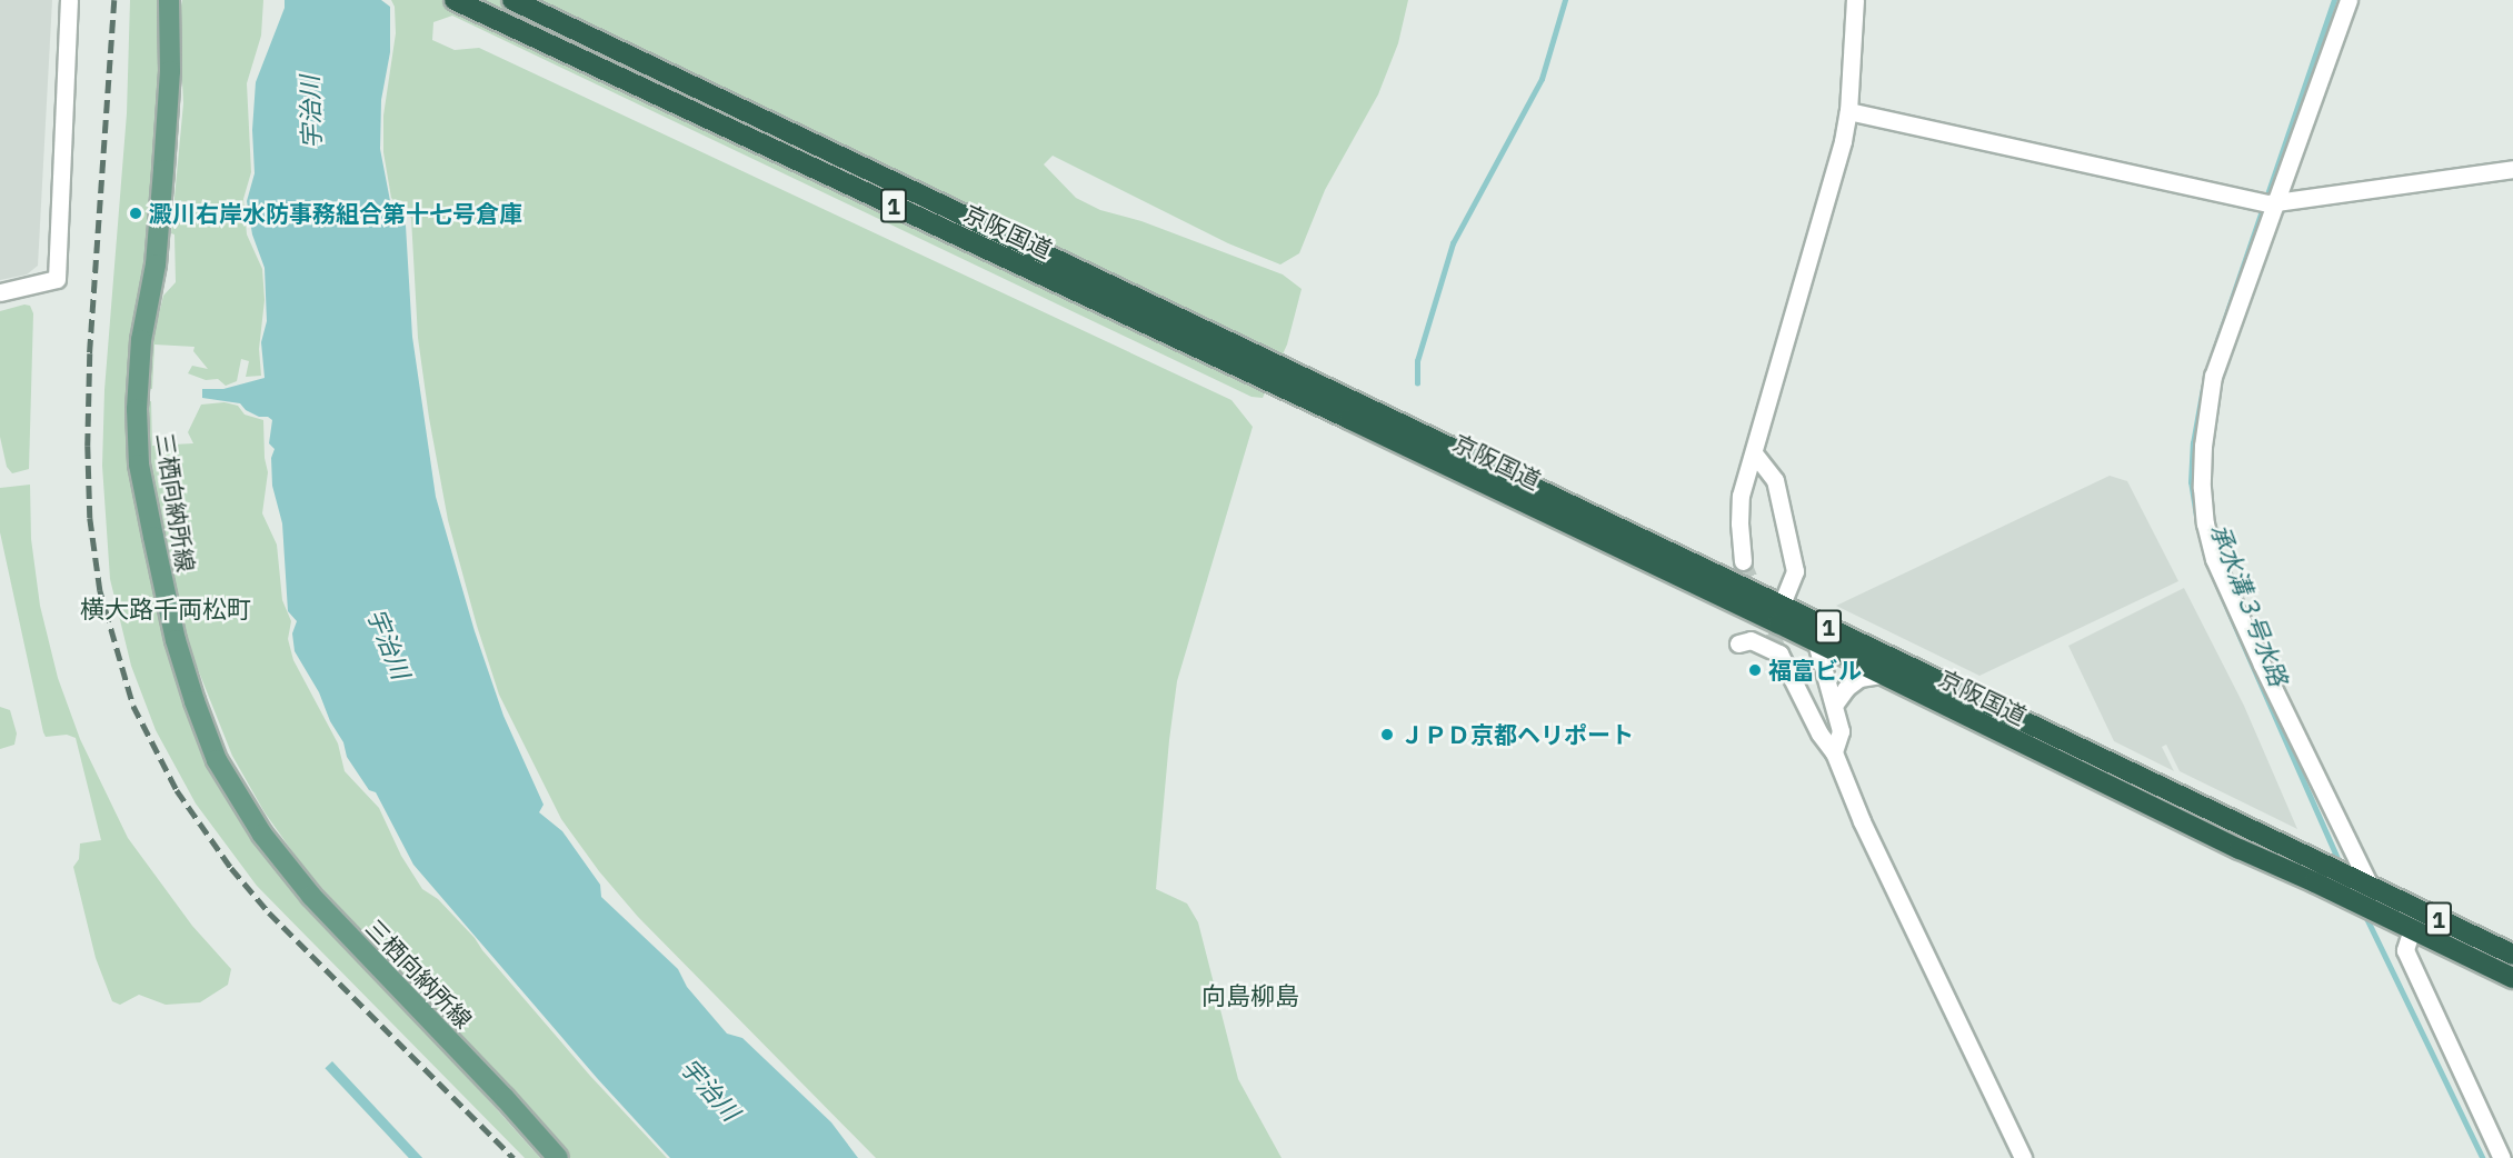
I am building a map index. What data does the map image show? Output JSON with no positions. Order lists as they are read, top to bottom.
{
  "streets": {
    "highway": ["1", "京阪国道"],
    "main road": ["三栖向納所線"]
  },
  "districts": ["横大路千両松町", "向島柳島"],
  "water": ["宇治川", "承水溝３号水路"],
  "places": ["澱川右岸水防事務組合第十七号倉庫", "福富ビル", "ＪＰＤ京都ヘリポート"]
}
